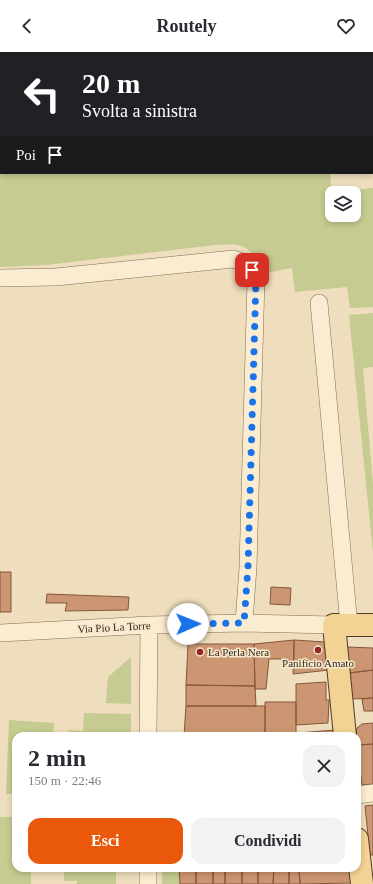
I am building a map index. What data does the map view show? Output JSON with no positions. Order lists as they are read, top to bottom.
{
  "streets": {
    "main road": ["Via Pio La Torre"]
  },
  "places": ["Panificio Amato", "La Perla Nera"],
  "page": {
    "header": "Routely",
    "turn": ["20 m", "Svolta a sinistra"],
    "then": "Poi",
    "heading": ["2 min", "150 m · 22:46"],
    "buttons": ["Esci", "Condividi"]
  }
}
